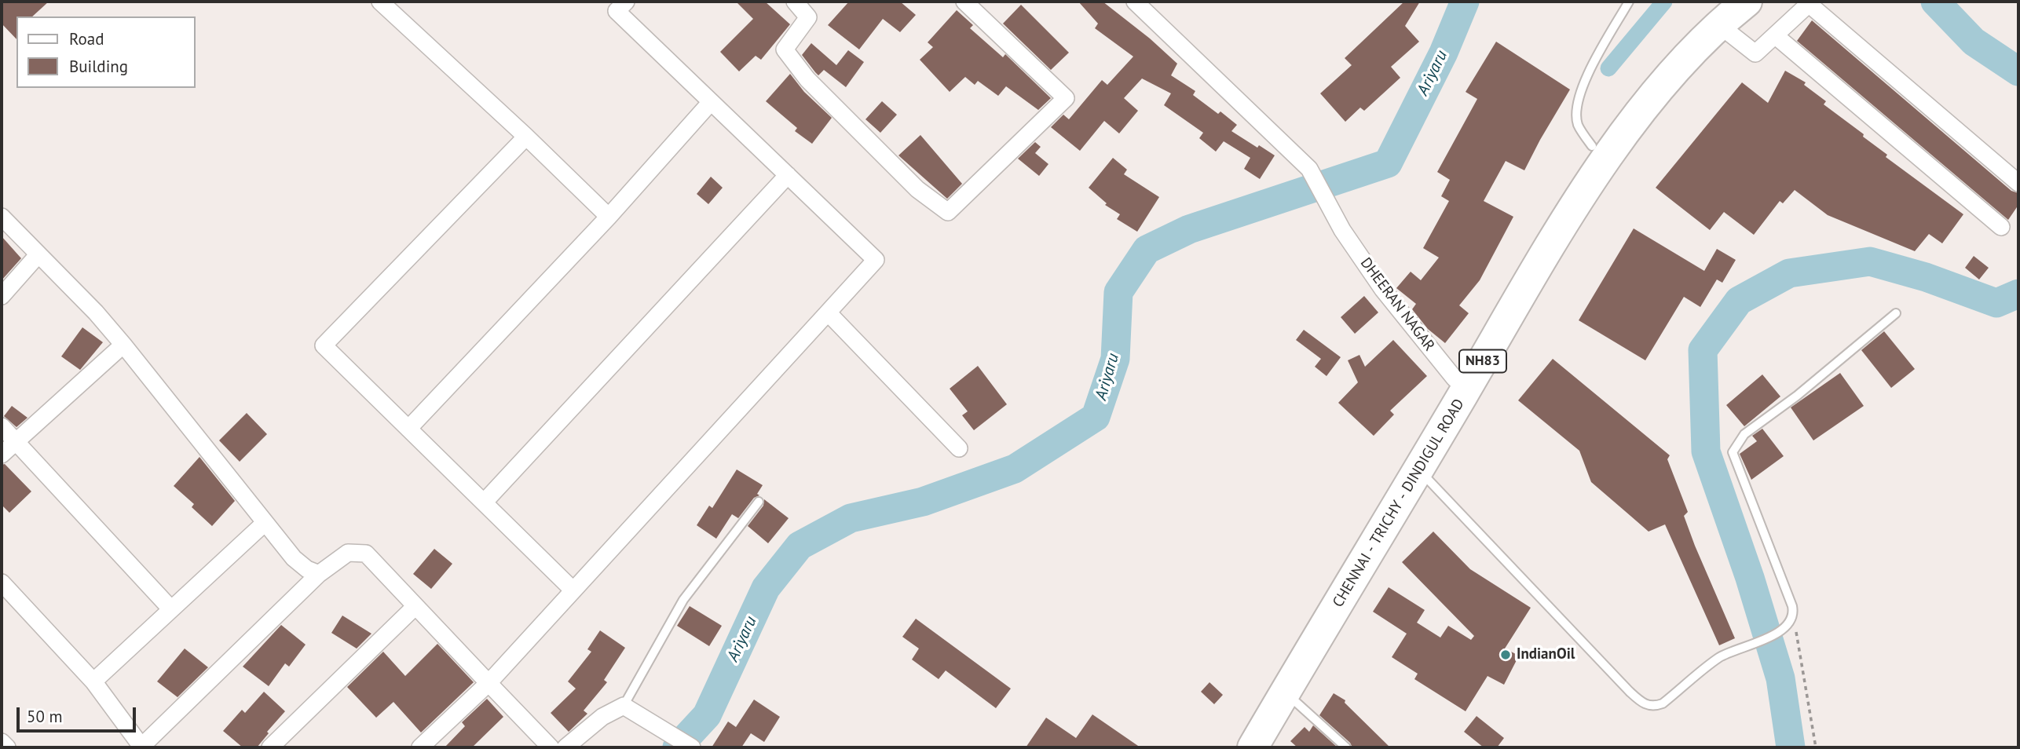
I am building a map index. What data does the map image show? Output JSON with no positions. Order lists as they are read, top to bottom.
{
  "streets": {
    "highway": ["NH83", "CHENNAI - TRICHY - DINDIGUL ROAD"],
    "street": ["DHEERAN NAGAR"]
  },
  "crossings": [
    ["DHEERAN NAGAR", "CHENNAI - TRICHY - DINDIGUL ROAD"]
  ],
  "water": ["Ariyaru"],
  "places": ["IndianOil"],
  "legend": ["Road", "Building"],
  "scale_bar": "50 m"
}
